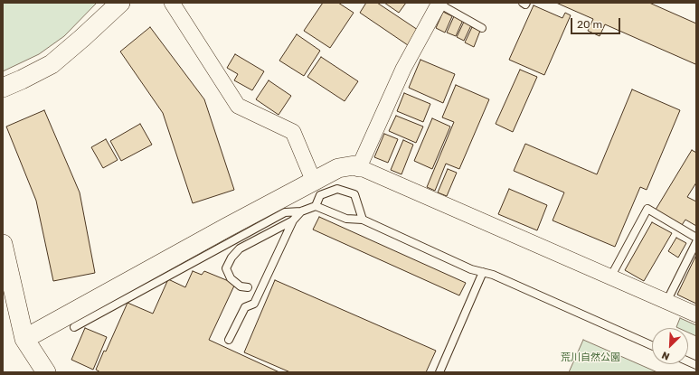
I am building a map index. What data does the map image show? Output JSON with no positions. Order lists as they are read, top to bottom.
{
  "parks": ["荒川自然公園"],
  "scale_bar": "20 m",
  "north": "bottom left"
}
